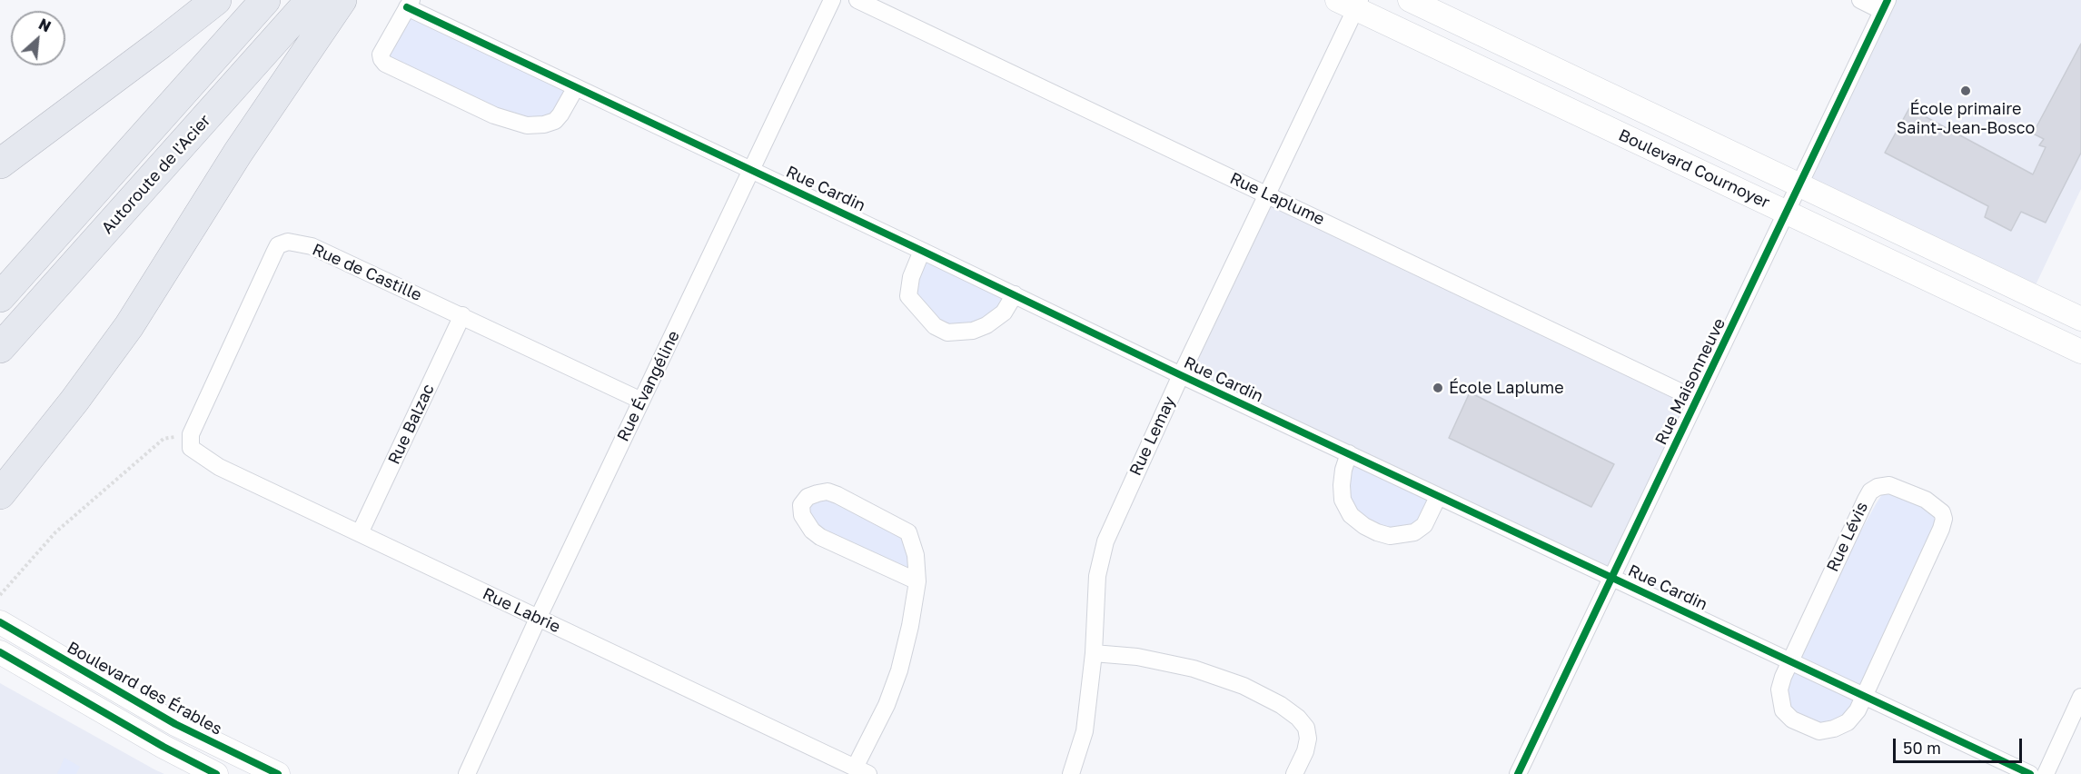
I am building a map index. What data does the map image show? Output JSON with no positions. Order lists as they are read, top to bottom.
{
  "streets": {
    "highway": ["Autoroute de l'Acier"],
    "street": [
      "Boulevard Cournoyer",
      "Rue Cardin",
      "Rue Laplume",
      "Rue de Castille",
      "Rue Maisonneuve",
      "Rue Évangéline",
      "Rue Balzac",
      "Rue Lemay",
      "Rue Lévis",
      "Rue Labrie",
      "Boulevard des Érables"
    ]
  },
  "crossings": [
    ["Boulevard Cournoyer", "Rue Maisonneuve"],
    ["Boulevard Cournoyer", "Rue Lemay"],
    ["Rue Cardin", "Rue Maisonneuve"],
    ["Rue Cardin", "Rue Évangéline"],
    ["Rue Cardin", "Rue Lemay"],
    ["Rue Cardin", "Rue Lévis"],
    ["Rue Laplume", "Rue Maisonneuve"],
    ["Rue Laplume", "Rue Lemay"],
    ["Rue de Castille", "Rue Évangéline"],
    ["Rue de Castille", "Rue Balzac"],
    ["Rue de Castille", "Rue Labrie"],
    ["Rue Évangéline", "Rue Labrie"],
    ["Rue Balzac", "Rue Labrie"]
  ],
  "places": ["École primaire Saint-Jean-Bosco", "École Laplume"],
  "scale_bar": "50 m",
  "north": "top right"
}
